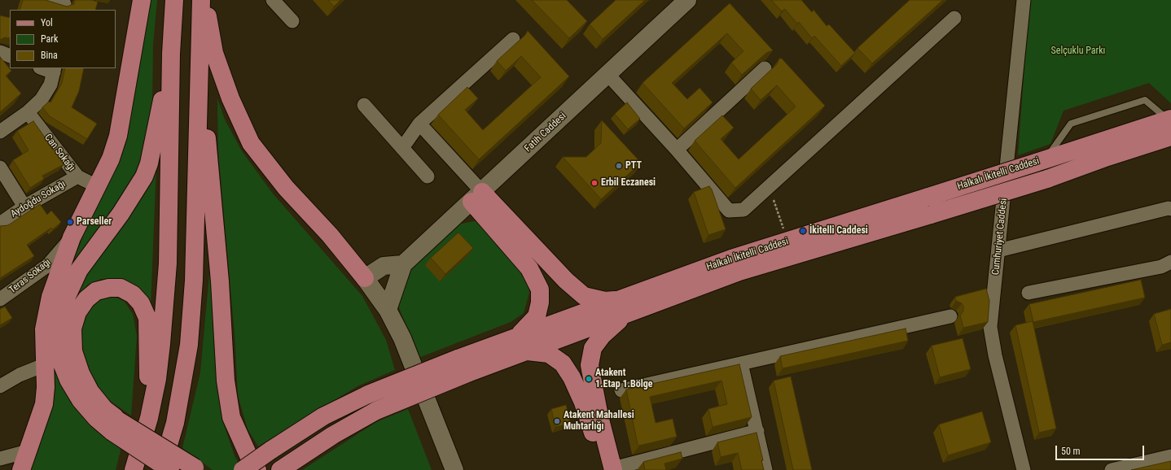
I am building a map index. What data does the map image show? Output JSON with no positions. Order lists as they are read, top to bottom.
{
  "streets": {
    "main road": ["Halkalı İkitelli Caddesi"],
    "street": [
      "Fatih Caddesi",
      "Can Sokağı",
      "Aydoğdu Sokağı",
      "Cumhuriyet Caddesi",
      "Teras Sokağı"
    ]
  },
  "crossings": [
    ["Can Sokağı", "Aydoğdu Sokağı"]
  ],
  "parks": ["Selçuklu Parkı"],
  "places": [
    "PTT",
    "Erbil Eczanesi",
    "Parseller",
    "İkitelli Caddesi",
    "Atakent 1.Etap 1.Bölge",
    "Atakent Mahallesi Muhtarlığı"
  ],
  "legend": ["Yol", "Park", "Bina"],
  "scale_bar": "50 m"
}
